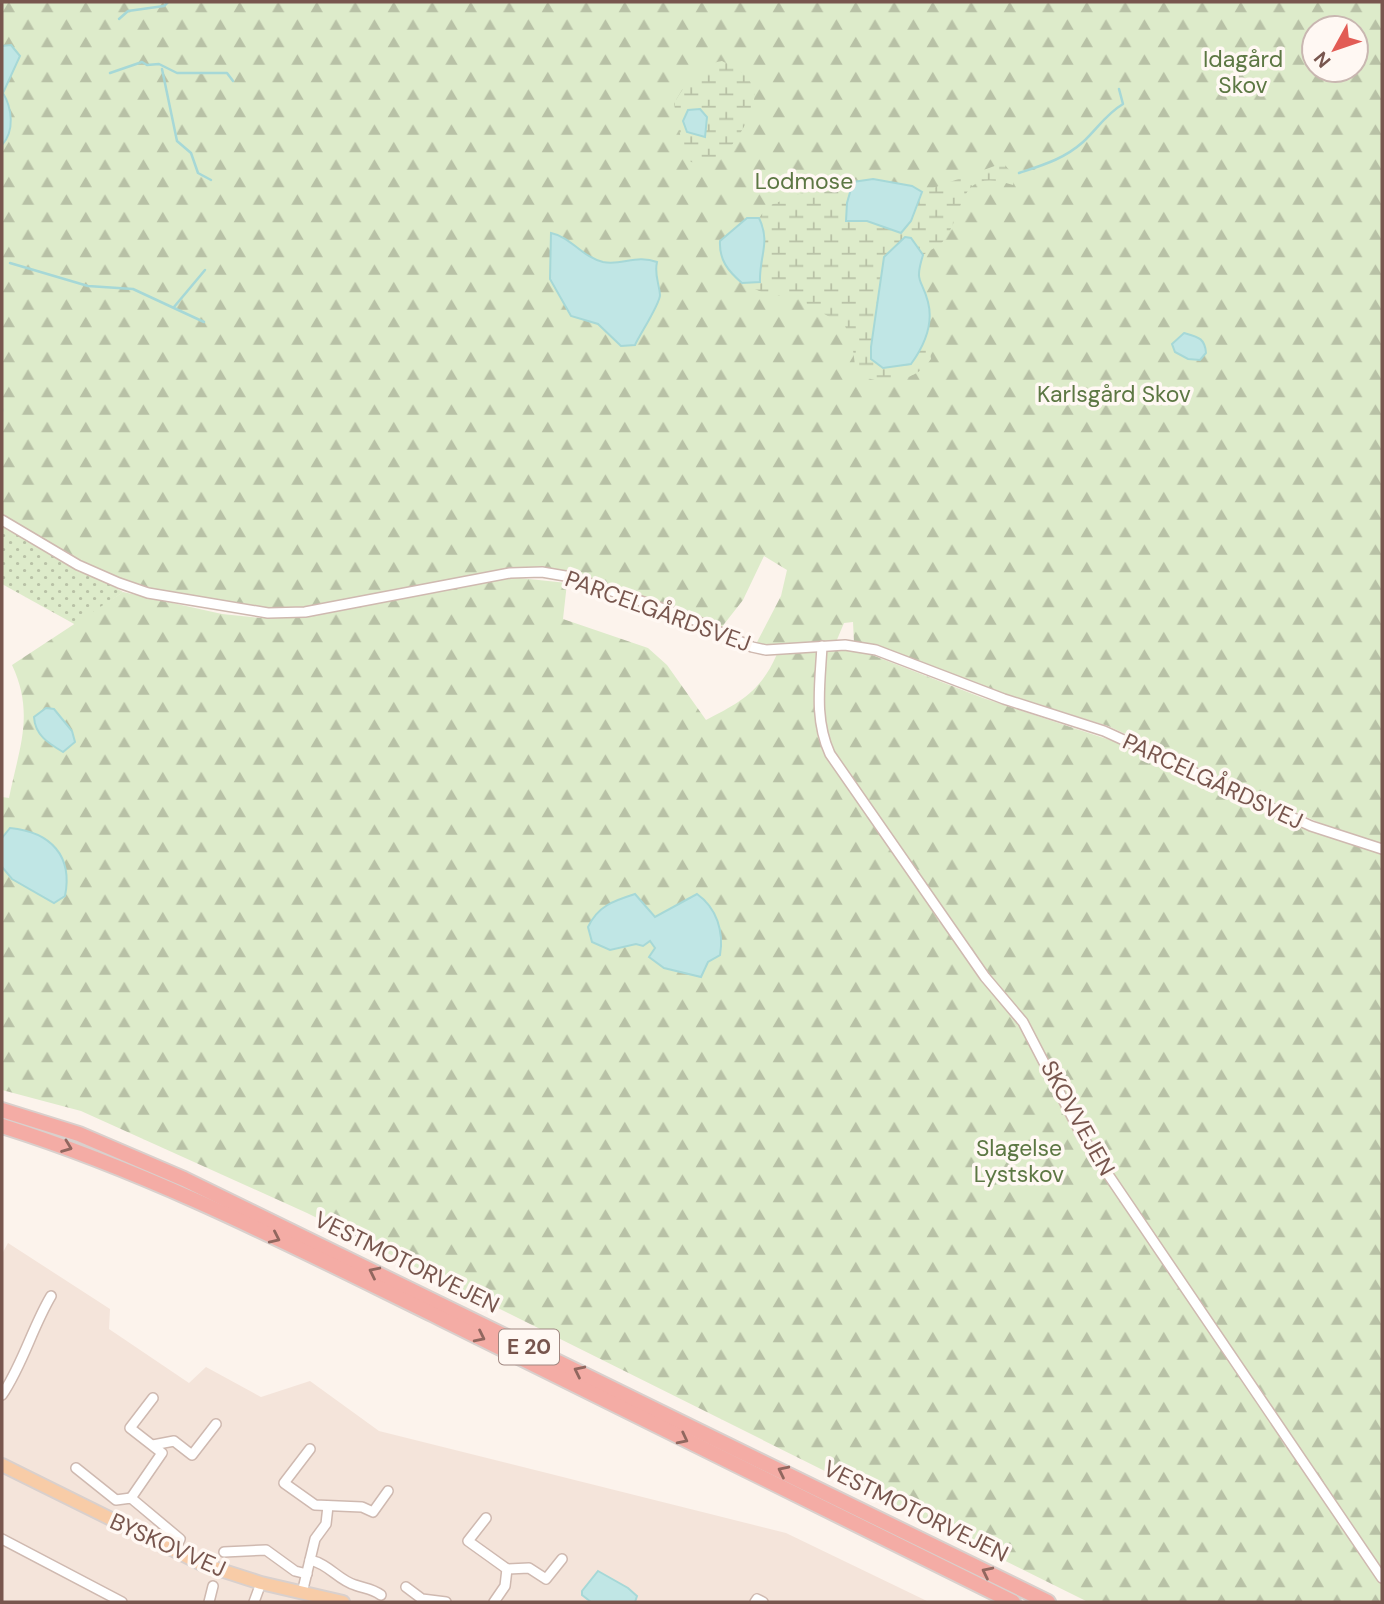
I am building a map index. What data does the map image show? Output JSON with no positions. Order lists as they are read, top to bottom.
{
  "streets": {
    "highway": ["VESTMOTORVEJEN", "E 20"],
    "main road": ["BYSKOVVEJ"],
    "street": ["PARCELGÅRDSVEJ", "SKOVVEJEN"]
  },
  "crossings": [
    ["PARCELGÅRDSVEJ", "SKOVVEJEN"]
  ],
  "parks": [
    "Idagård Skov",
    "Lodmose",
    "Karlsgård Skov",
    "Slagelse Lystskov"
  ],
  "north": "bottom left"
}
